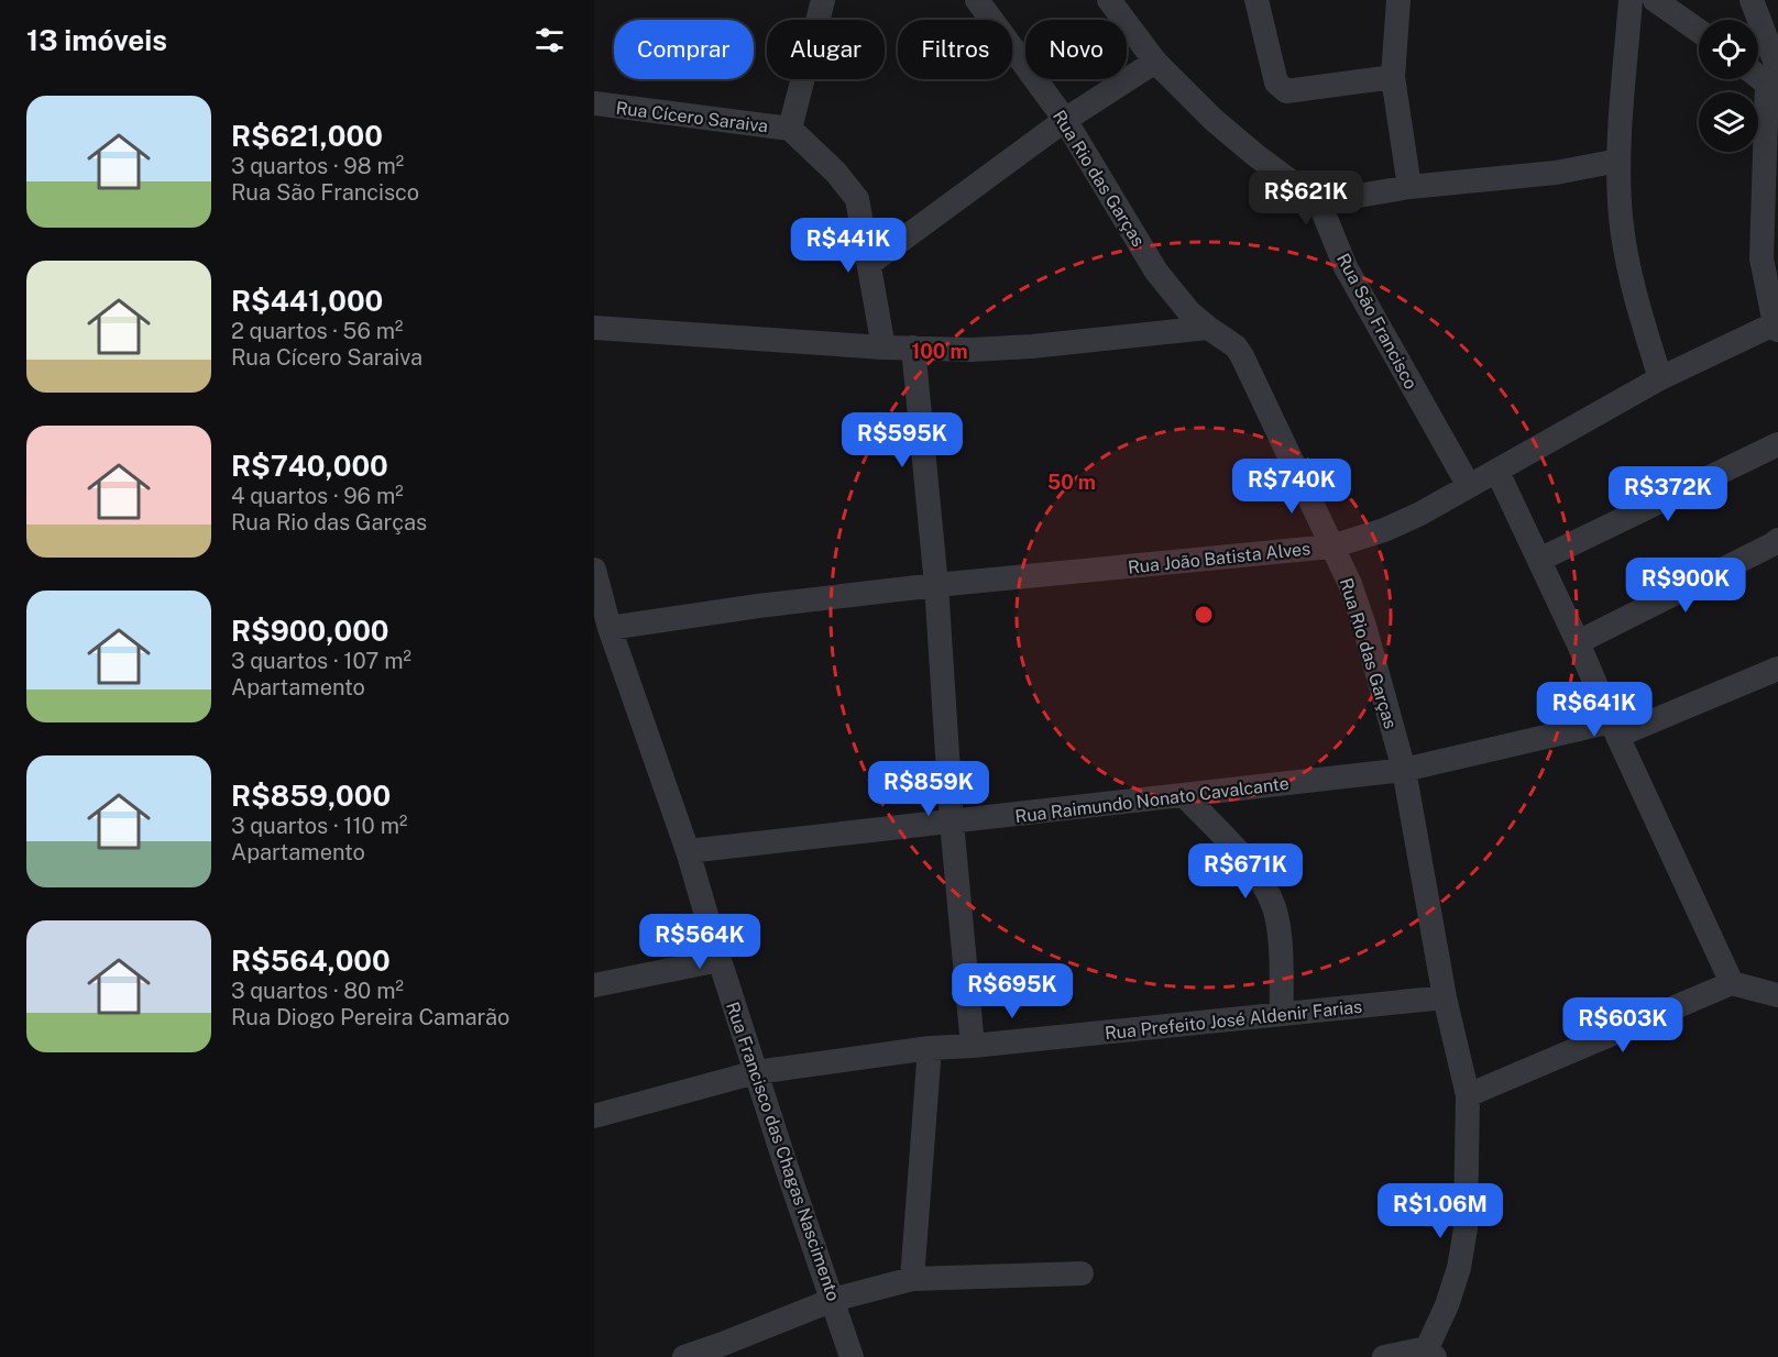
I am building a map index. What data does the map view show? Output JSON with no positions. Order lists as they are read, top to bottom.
{
  "streets": {
    "street": [
      "Rua Cícero Saraiva",
      "Rua Rio das Garças",
      "Rua São Francisco",
      "Rua João Batista Alves",
      "Rua Raimundo Nonato Cavalcante",
      "Rua Prefeito José Aldenir Farias",
      "Rua Francisco das Chagas Nascimento"
    ]
  },
  "crossings": [
    ["Rua Rio das Garças", "Rua João Batista Alves"],
    ["Rua Rio das Garças", "Rua Raimundo Nonato Cavalcante"],
    ["Rua Rio das Garças", "Rua Prefeito José Aldenir Farias"],
    ["Rua São Francisco", "Rua João Batista Alves"],
    ["Rua João Batista Alves", "Rua Francisco das Chagas Nascimento"],
    ["Rua Raimundo Nonato Cavalcante", "Rua Francisco das Chagas Nascimento"],
    ["Rua Prefeito José Aldenir Farias", "Rua Francisco das Chagas Nascimento"]
  ],
  "page": {
    "heading": "13 imóveis",
    "chip": [
      "Comprar",
      "Alugar",
      "Filtros",
      "Novo"
    ],
    "list": [
      {
        "name": "R$621,000",
        "note": "3 quartos · 98 m² · Rua São Francisco"
      },
      {
        "name": "R$441,000",
        "note": "2 quartos · 56 m² · Rua Cícero Saraiva"
      },
      {
        "name": "R$740,000",
        "note": "4 quartos · 96 m² · Rua Rio das Garças"
      },
      {
        "name": "R$900,000",
        "note": "3 quartos · 107 m² · Apartamento"
      },
      {
        "name": "R$859,000",
        "note": "3 quartos · 110 m² · Apartamento"
      },
      {
        "name": "R$564,000",
        "note": "3 quartos · 80 m² · Rua Diogo Pereira Camarão"
      }
    ],
    "price": [
      "R$621K",
      "R$441K",
      "R$595K",
      "R$740K",
      "R$372K",
      "R$900K",
      "R$641K",
      "R$859K",
      "R$671K",
      "R$564K",
      "R$695K",
      "R$603K",
      "R$1.06M"
    ]
  },
  "rings": ["100 m", "50 m"]
}
